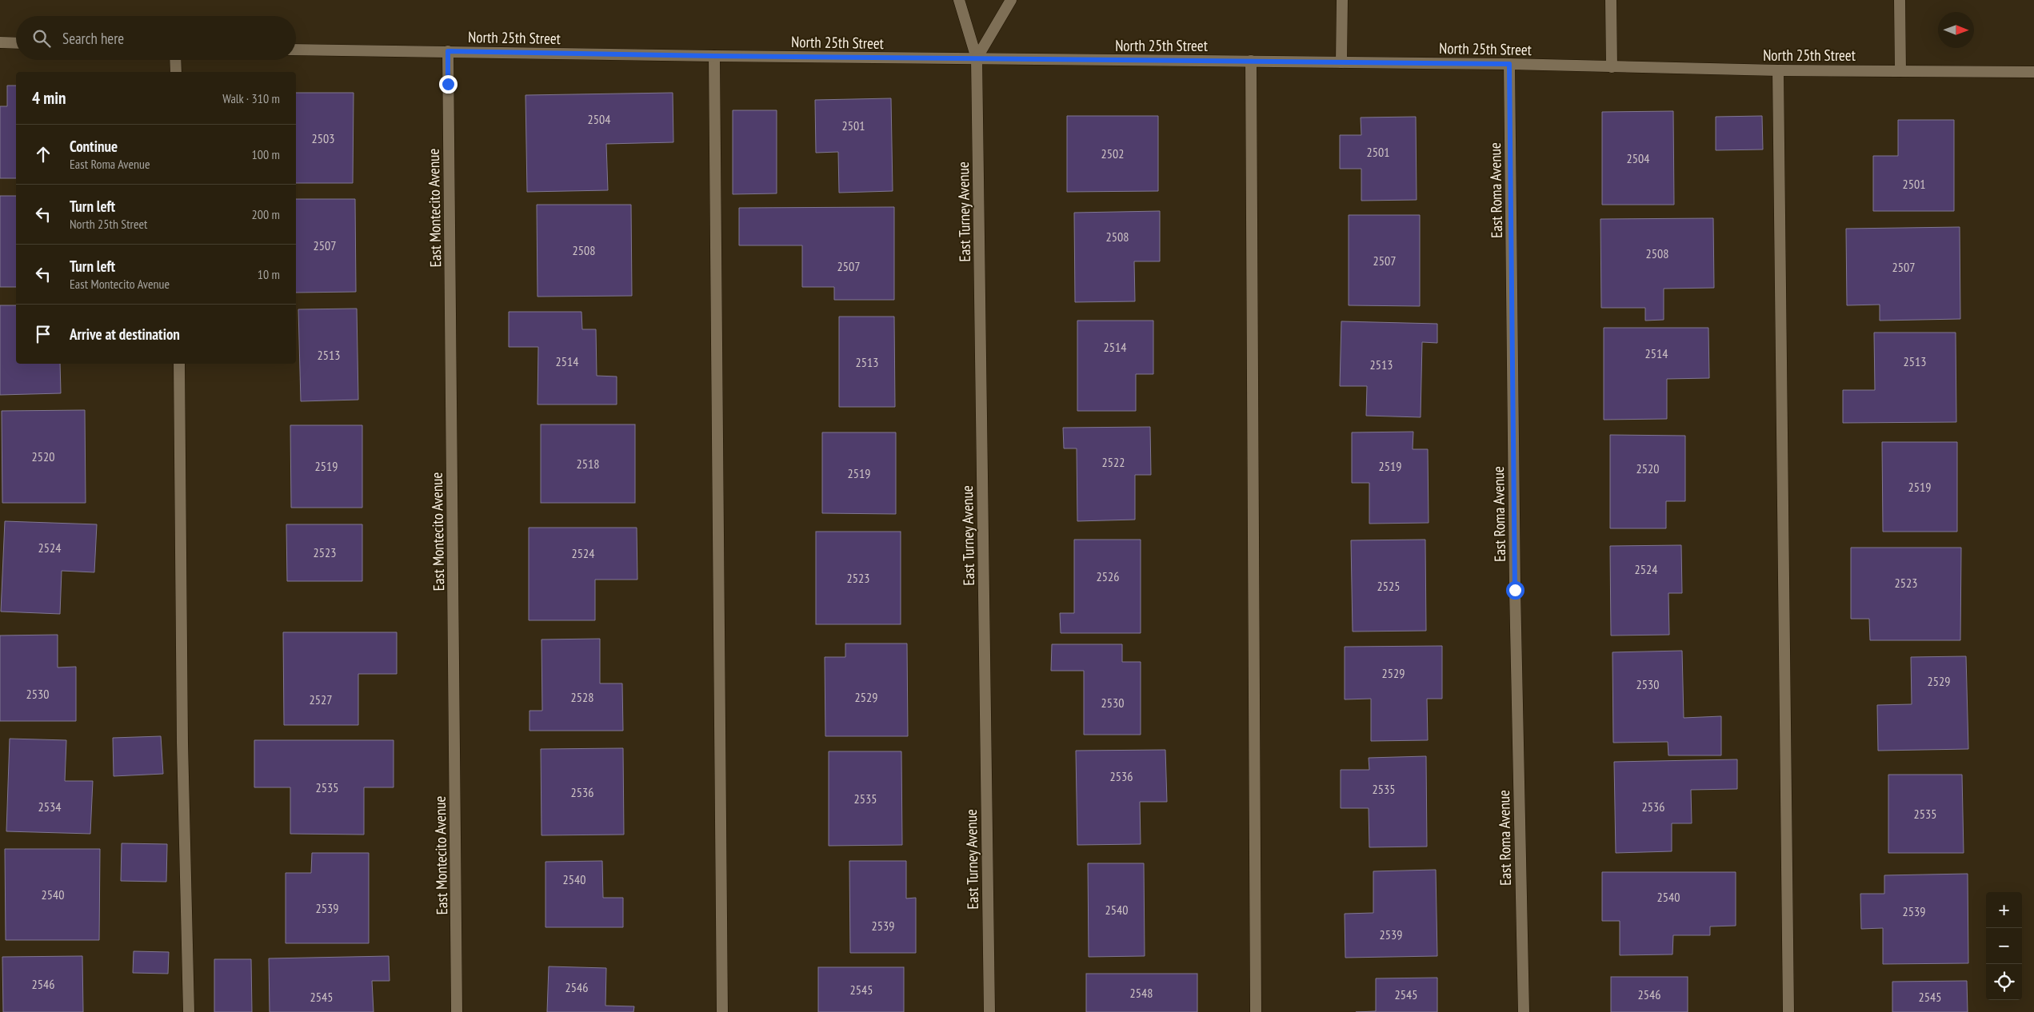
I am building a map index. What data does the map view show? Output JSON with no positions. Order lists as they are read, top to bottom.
{
  "streets": {
    "street": [
      "North 25th Street",
      "East Roma Avenue",
      "East Montecito Avenue",
      "East Turney Avenue"
    ]
  },
  "crossings": [
    ["North 25th Street", "East Roma Avenue"],
    ["North 25th Street", "East Montecito Avenue"],
    ["North 25th Street", "East Turney Avenue"]
  ],
  "house_numbers": [
    "2504",
    "2501",
    "2503",
    "2501",
    "2502",
    "2504",
    "2501",
    "2508",
    "2507",
    "2508",
    "2508",
    "2507",
    "2507",
    "2507",
    "2514",
    "2514",
    "2513",
    "2514",
    "2513",
    "2513",
    "2513",
    "2520",
    "2522",
    "2518",
    "2519",
    "2519",
    "2520",
    "2519",
    "2519",
    "2524",
    "2523",
    "2524",
    "2524",
    "2526",
    "2523",
    "2523",
    "2525",
    "2529",
    "2529",
    "2530",
    "2530",
    "2528",
    "2529",
    "2527",
    "2530",
    "2536",
    "2535",
    "2535",
    "2536",
    "2535",
    "2534",
    "2536",
    "2535",
    "2540",
    "2540",
    "2540",
    "2539",
    "2540",
    "2539",
    "2539",
    "2539",
    "2546",
    "2546",
    "2545",
    "2548",
    "2545",
    "2546",
    "2545",
    "2545"
  ],
  "north": "right",
  "page": {
    "search": "Search here",
    "heading": ["4 min", "Walk · 310 m"],
    "list": [
      ["Continue", "East Roma Avenue", "100 m"],
      ["Turn left", "North 25th Street", "200 m"],
      ["Turn left", "East Montecito Avenue", "10 m"],
      "Arrive at destination"
    ],
    "map_buttons": ["+", "−"]
  }
}
